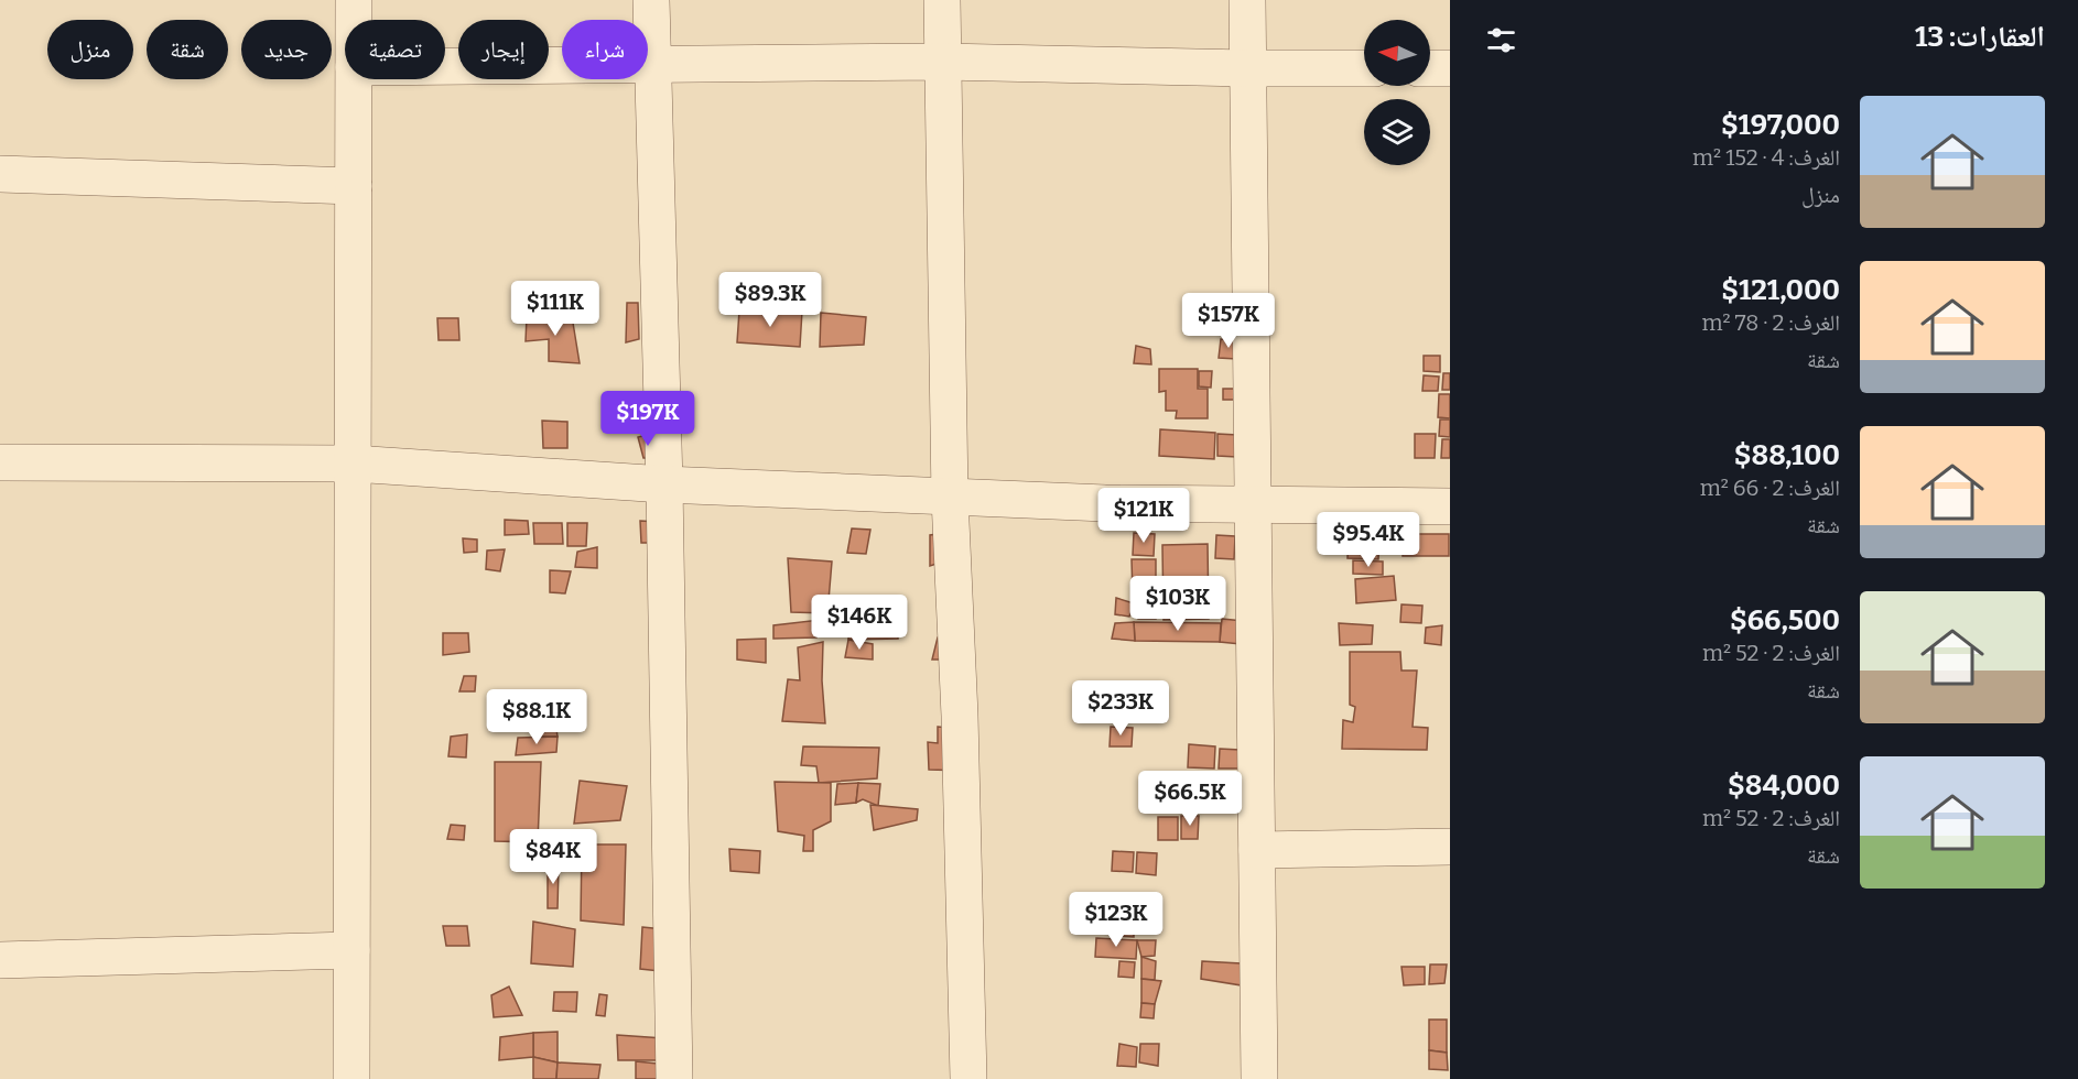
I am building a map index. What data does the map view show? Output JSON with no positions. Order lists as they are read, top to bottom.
{
  "north": "left",
  "page": {
    "heading": "العقارات: 13",
    "chip": [
      "شراء",
      "إيجار",
      "تصفية",
      "جديد",
      "شقة",
      "منزل"
    ],
    "list": [
      {
        "name": "$197,000",
        "note": "الغرف: 4 · 152 m² · منزل"
      },
      {
        "name": "$121,000",
        "note": "الغرف: 2 · 78 m² · شقة"
      },
      {
        "name": "$88,100",
        "note": "الغرف: 2 · 66 m² · شقة"
      },
      {
        "name": "$66,500",
        "note": "الغرف: 2 · 52 m² · شقة"
      },
      {
        "name": "$84,000",
        "note": "الغرف: 2 · 52 m² · شقة"
      }
    ],
    "price": [
      "$89.3K",
      "$111K",
      "$157K",
      "$197K",
      "$121K",
      "$95.4K",
      "$103K",
      "$146K",
      "$233K",
      "$88.1K",
      "$66.5K",
      "$84K",
      "$123K"
    ]
  }
}
